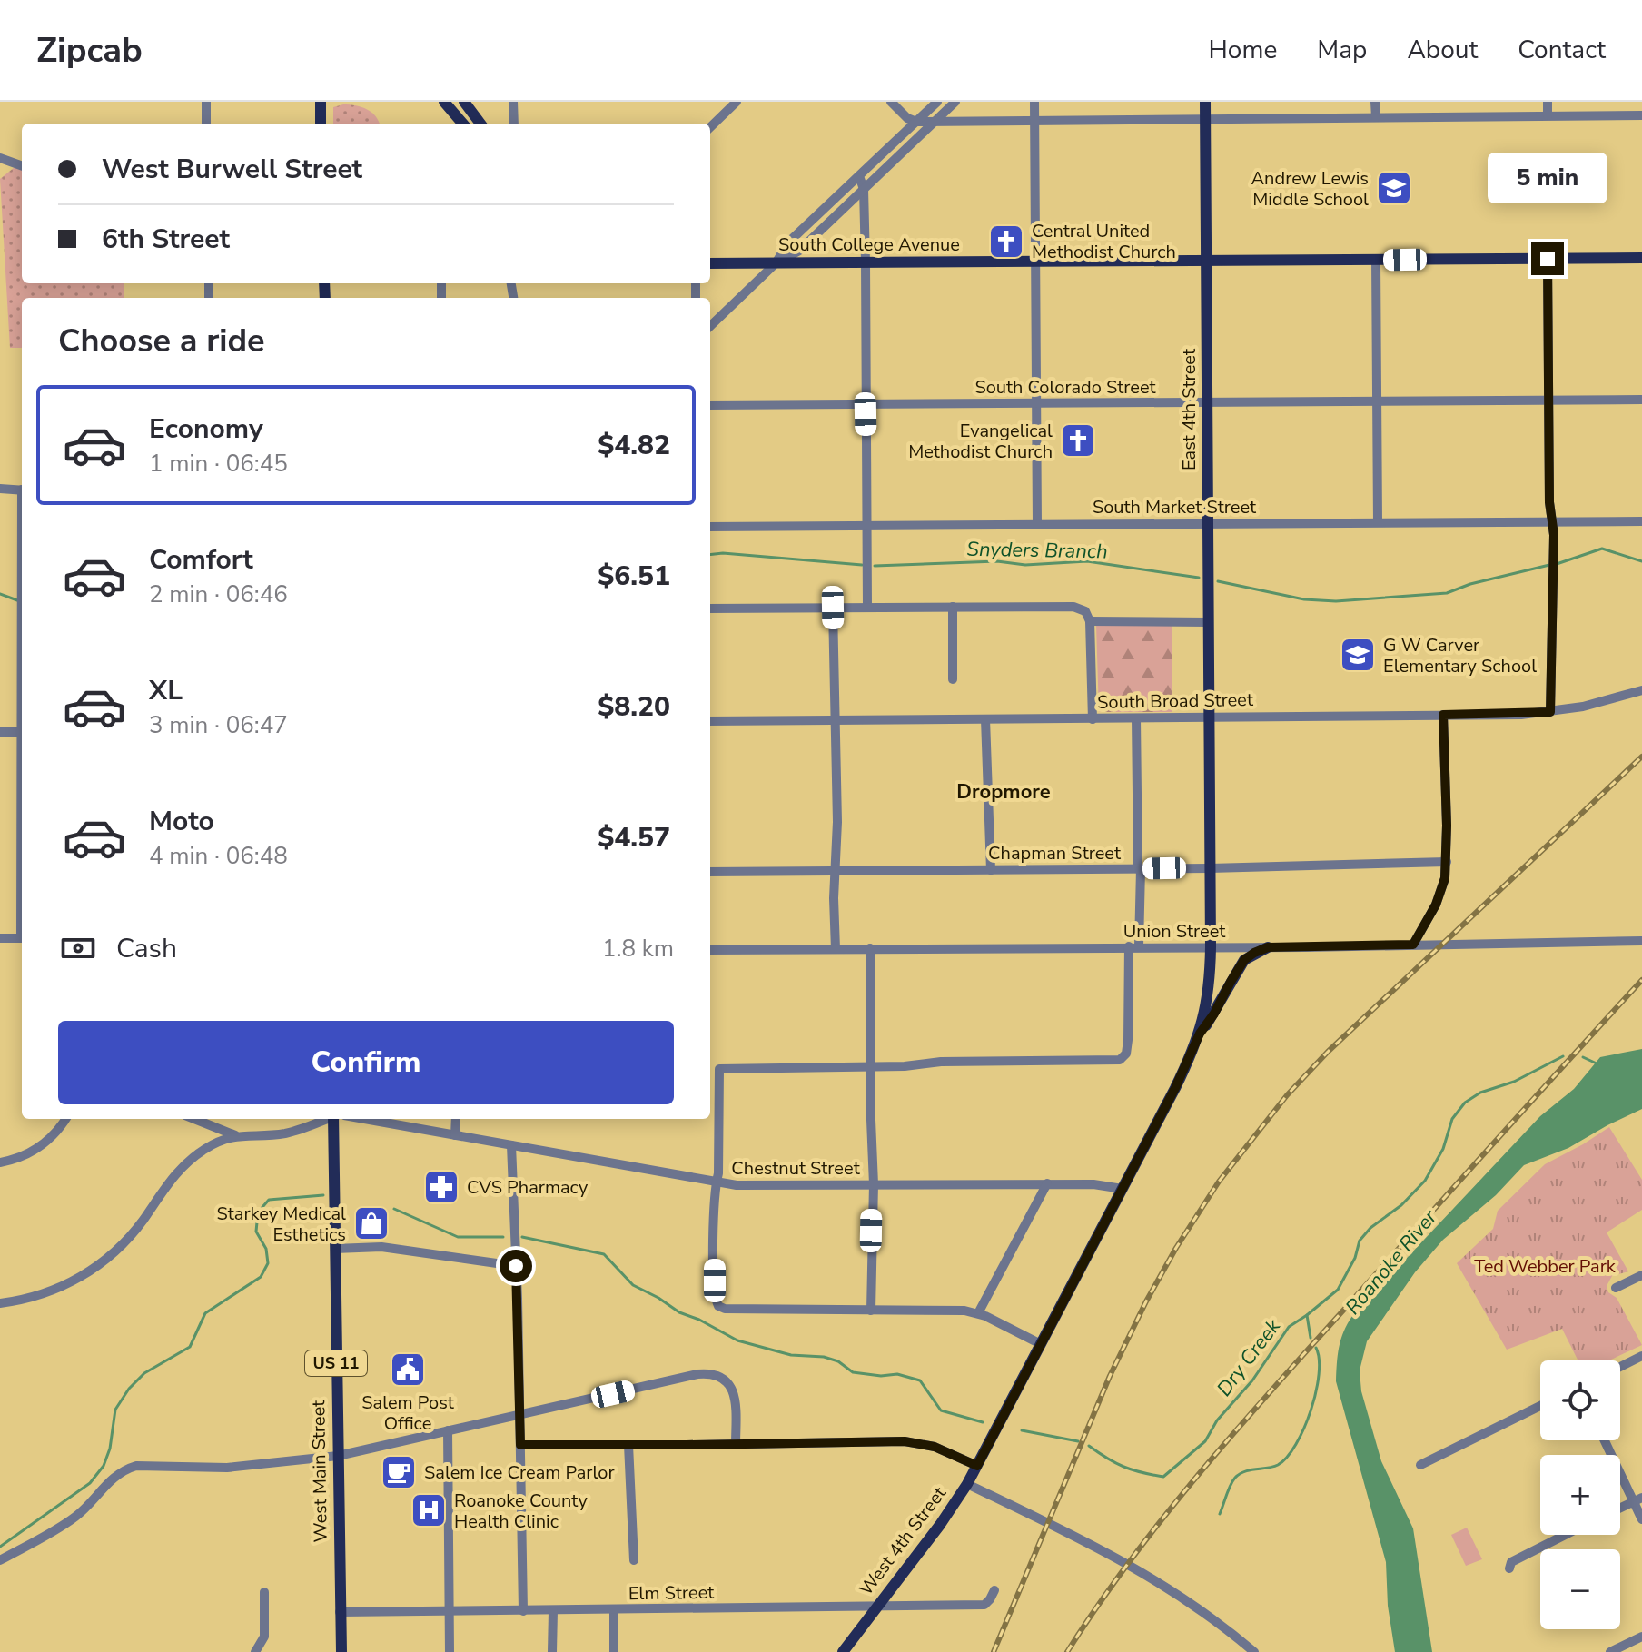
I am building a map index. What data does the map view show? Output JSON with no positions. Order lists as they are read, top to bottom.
{
  "streets": {
    "main road": [
      "South College Avenue",
      "East 4th Street",
      "US 11",
      "West Main Street",
      "West 4th Street"
    ],
    "street": [
      "South Colorado Street",
      "South Market Street",
      "South Broad Street",
      "Chapman Street",
      "Union Street",
      "Chestnut Street",
      "Elm Street"
    ]
  },
  "crossings": [
    ["South College Avenue", "East 4th Street"],
    ["South Colorado Street", "East 4th Street"],
    ["East 4th Street", "South Market Street"],
    ["East 4th Street", "South Broad Street"],
    ["East 4th Street", "West 4th Street"],
    ["South Broad Street", "West 4th Street"],
    ["Chapman Street", "West 4th Street"],
    ["Union Street", "West 4th Street"],
    ["Chestnut Street", "West 4th Street"],
    ["West Main Street", "Elm Street"],
    ["West 4th Street", "Elm Street"]
  ],
  "districts": ["Dropmore"],
  "water": ["Snyders Branch", "Roanoke River", "Dry Creek"],
  "parks": ["Ted Webber Park"],
  "places": {
    "school or university": ["Andrew Lewis Middle School", "G W Carver Elementary School"],
    "church": ["Central United Methodist Church", "Evangelical Methodist Church"],
    "pharmacy": ["CVS Pharmacy"],
    "shop": ["Starkey Medical Esthetics"],
    "public building": ["Salem Post Office"],
    "cafe": ["Salem Ice Cream Parlor"],
    "hospital": ["Roanoke County Health Clinic"]
  },
  "page": {
    "header": "Zipcab",
    "nav": [
      "Home",
      "Map",
      "About",
      "Contact"
    ],
    "banner": ["West Burwell Street", "6th Street"],
    "bubble": "5 min",
    "heading": "Choose a ride",
    "list": [
      {
        "name": "Economy",
        "note": "1 min · 06:45",
        "value": "$4.82"
      },
      {
        "name": "Comfort",
        "note": "2 min · 06:46",
        "value": "$6.51"
      },
      {
        "name": "XL",
        "note": "3 min · 06:47",
        "value": "$8.20"
      },
      {
        "name": "Moto",
        "note": "4 min · 06:48",
        "value": "$4.57"
      }
    ],
    "pay": ["Cash", "1.8 km"],
    "buttons": "Confirm",
    "map_buttons": ["+", "−"]
  }
}
